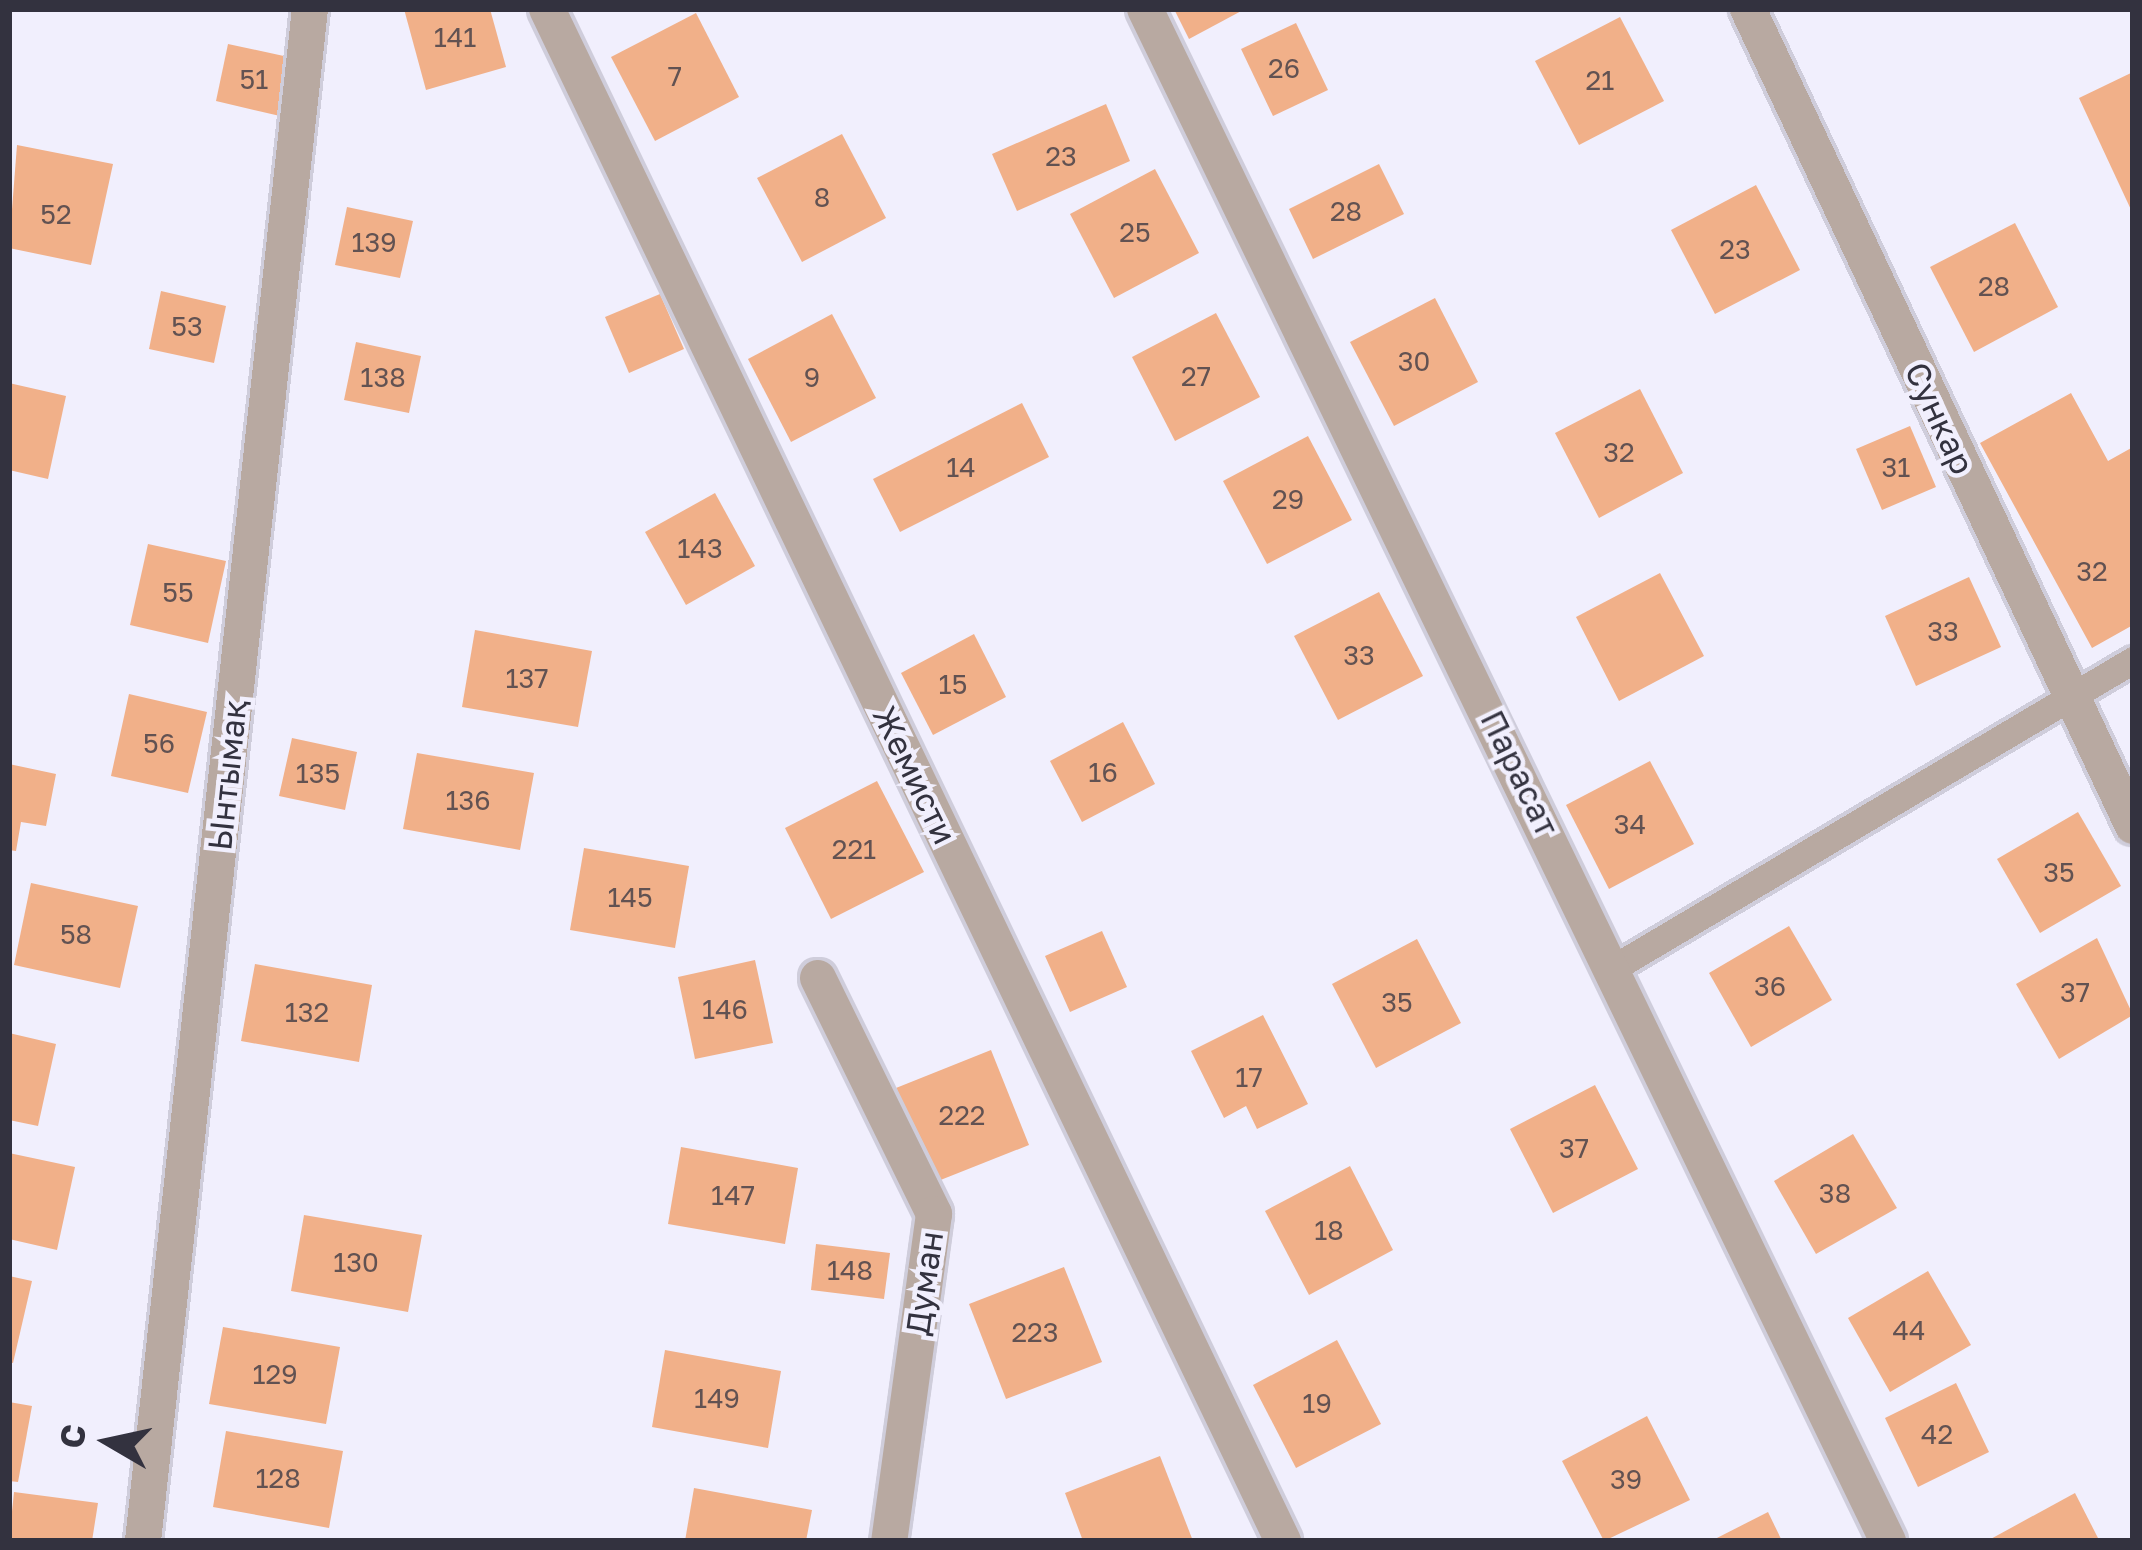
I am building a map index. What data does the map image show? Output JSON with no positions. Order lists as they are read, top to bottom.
{
  "streets": {
    "street": [
      "Сункар",
      "Парасат",
      "Ынтымақ",
      "Жемисти",
      "Думан"
    ]
  },
  "house_numbers": [
    "141",
    "26",
    "7",
    "51",
    "21",
    "23",
    "8",
    "28",
    "52",
    "25",
    "139",
    "23",
    "28",
    "53",
    "30",
    "27",
    "138",
    "9",
    "32",
    "14",
    "31",
    "29",
    "143",
    "32",
    "55",
    "33",
    "33",
    "137",
    "15",
    "56",
    "16",
    "135",
    "136",
    "34",
    "221",
    "35",
    "145",
    "58",
    "36",
    "37",
    "35",
    "146",
    "132",
    "17",
    "222",
    "37",
    "38",
    "147",
    "18",
    "130",
    "148",
    "44",
    "223",
    "129",
    "149",
    "19",
    "42",
    "128",
    "39"
  ],
  "north": "left"
}
